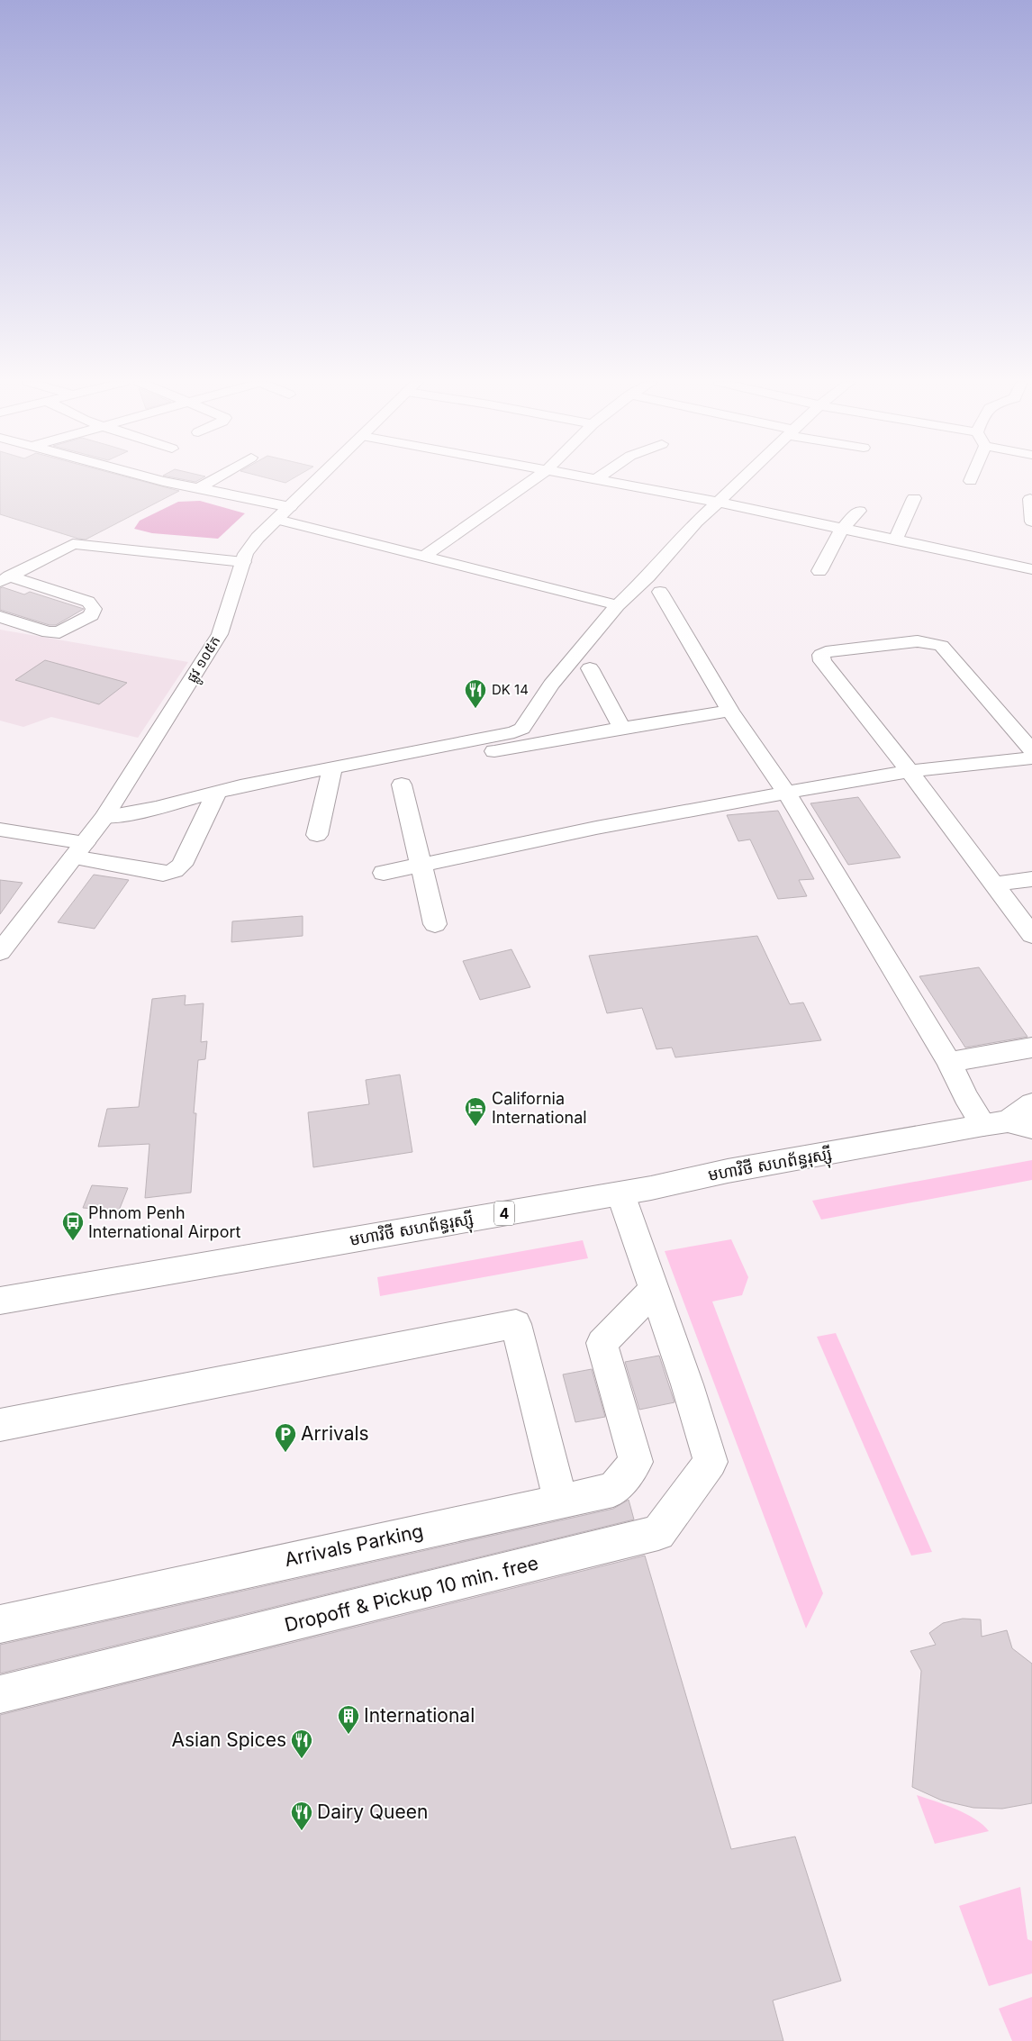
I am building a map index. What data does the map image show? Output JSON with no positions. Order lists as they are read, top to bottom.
{
  "streets": {
    "main road": [
      "ផ្លូវ ១០៥ក",
      "មហាវិថី សហព័ន្ធរុស្ស៊ី",
      "4",
      "Arrivals Parking",
      "Dropoff & Pickup 10 min. free"
    ]
  },
  "crossings": [
    ["Arrivals Parking", "Dropoff & Pickup 10 min. free"]
  ],
  "places": {
    "restaurant": ["DK 14", "Asian Spices", "Dairy Queen"],
    "hotel": ["California International"],
    "bus stop": ["Phnom Penh International Airport"],
    "parking": ["Arrivals"],
    "building": ["International"]
  }
}
